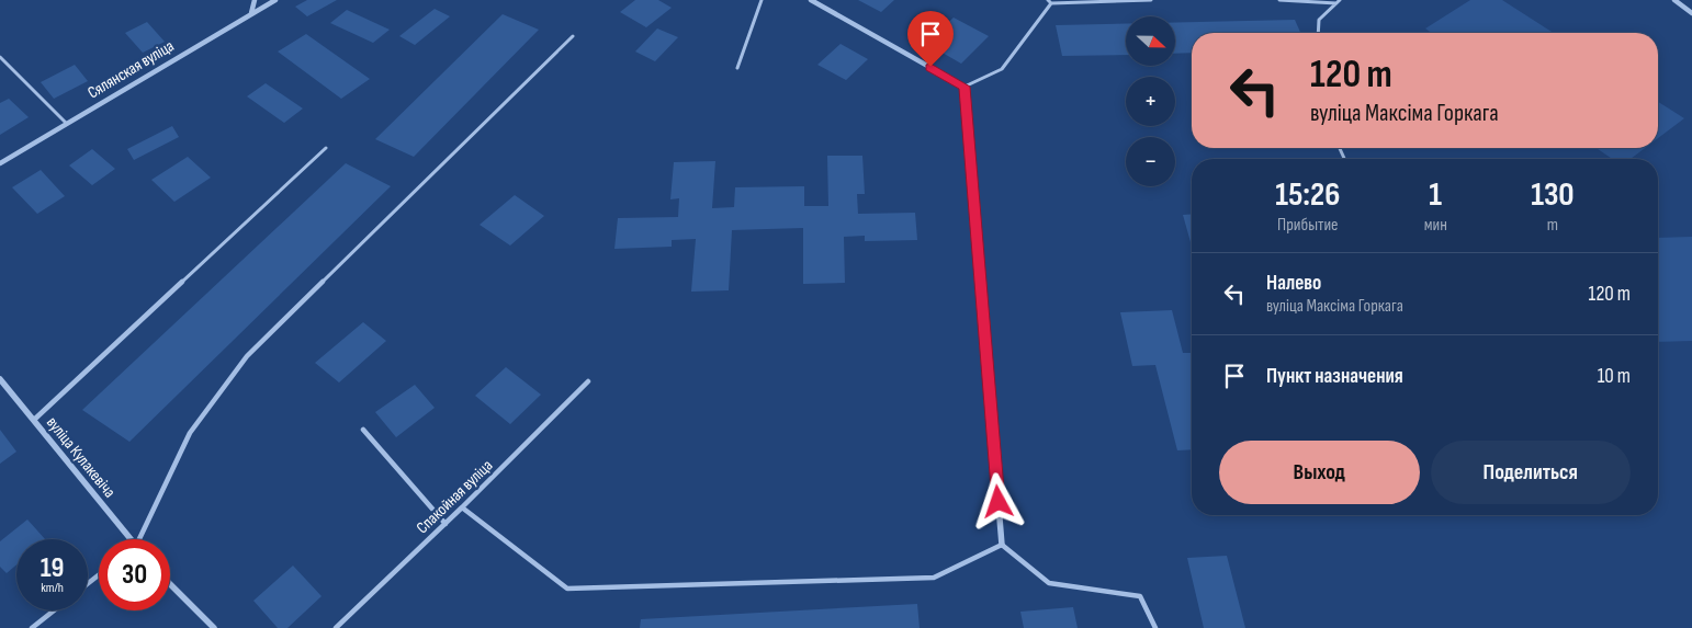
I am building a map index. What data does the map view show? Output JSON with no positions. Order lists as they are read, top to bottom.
{
  "streets": {
    "street": ["Сялянская вуліца", "вуліца Кулакевіча"],
    "lane": ["Спакойная вуліца"]
  },
  "north": "right",
  "page": {
    "map_buttons": ["+", "−"],
    "turn": ["120 m", "вуліца Максіма Горкага"],
    "eta": [
      "15:26",
      "Прибытие",
      "1",
      "мин",
      "130",
      "m"
    ],
    "list": [
      {
        "name": "Налево",
        "note": "вуліца Максіма Горкага",
        "value": "120 m"
      },
      {
        "name": "Пункт назначения",
        "value": "10 m"
      }
    ],
    "buttons": ["Выход", "Поделиться"],
    "speed": "19 km/h",
    "limit": "30"
  }
}
